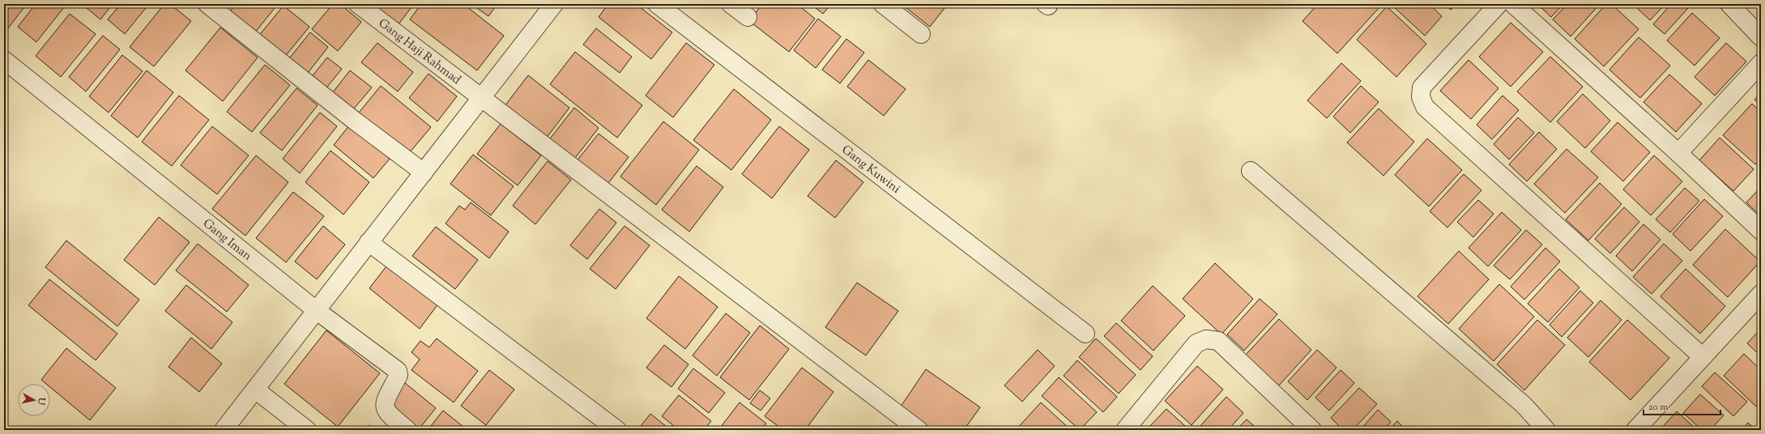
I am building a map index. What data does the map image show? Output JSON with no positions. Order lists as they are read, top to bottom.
{
  "streets": {
    "street": ["Gang Haji Rahmad", "Gang Kuwini", "Gang Iman"]
  },
  "scale_bar": "20 m",
  "north": "right"
}
